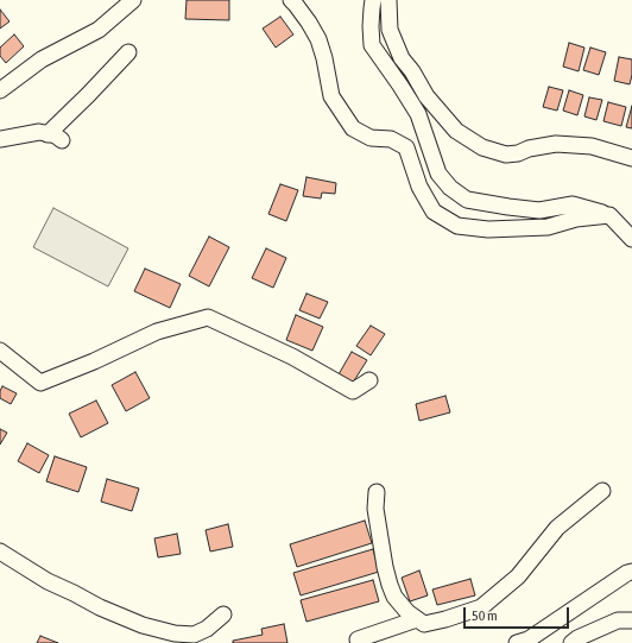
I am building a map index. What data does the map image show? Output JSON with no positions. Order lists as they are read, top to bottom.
{
  "scale_bar": "50 m"
}
